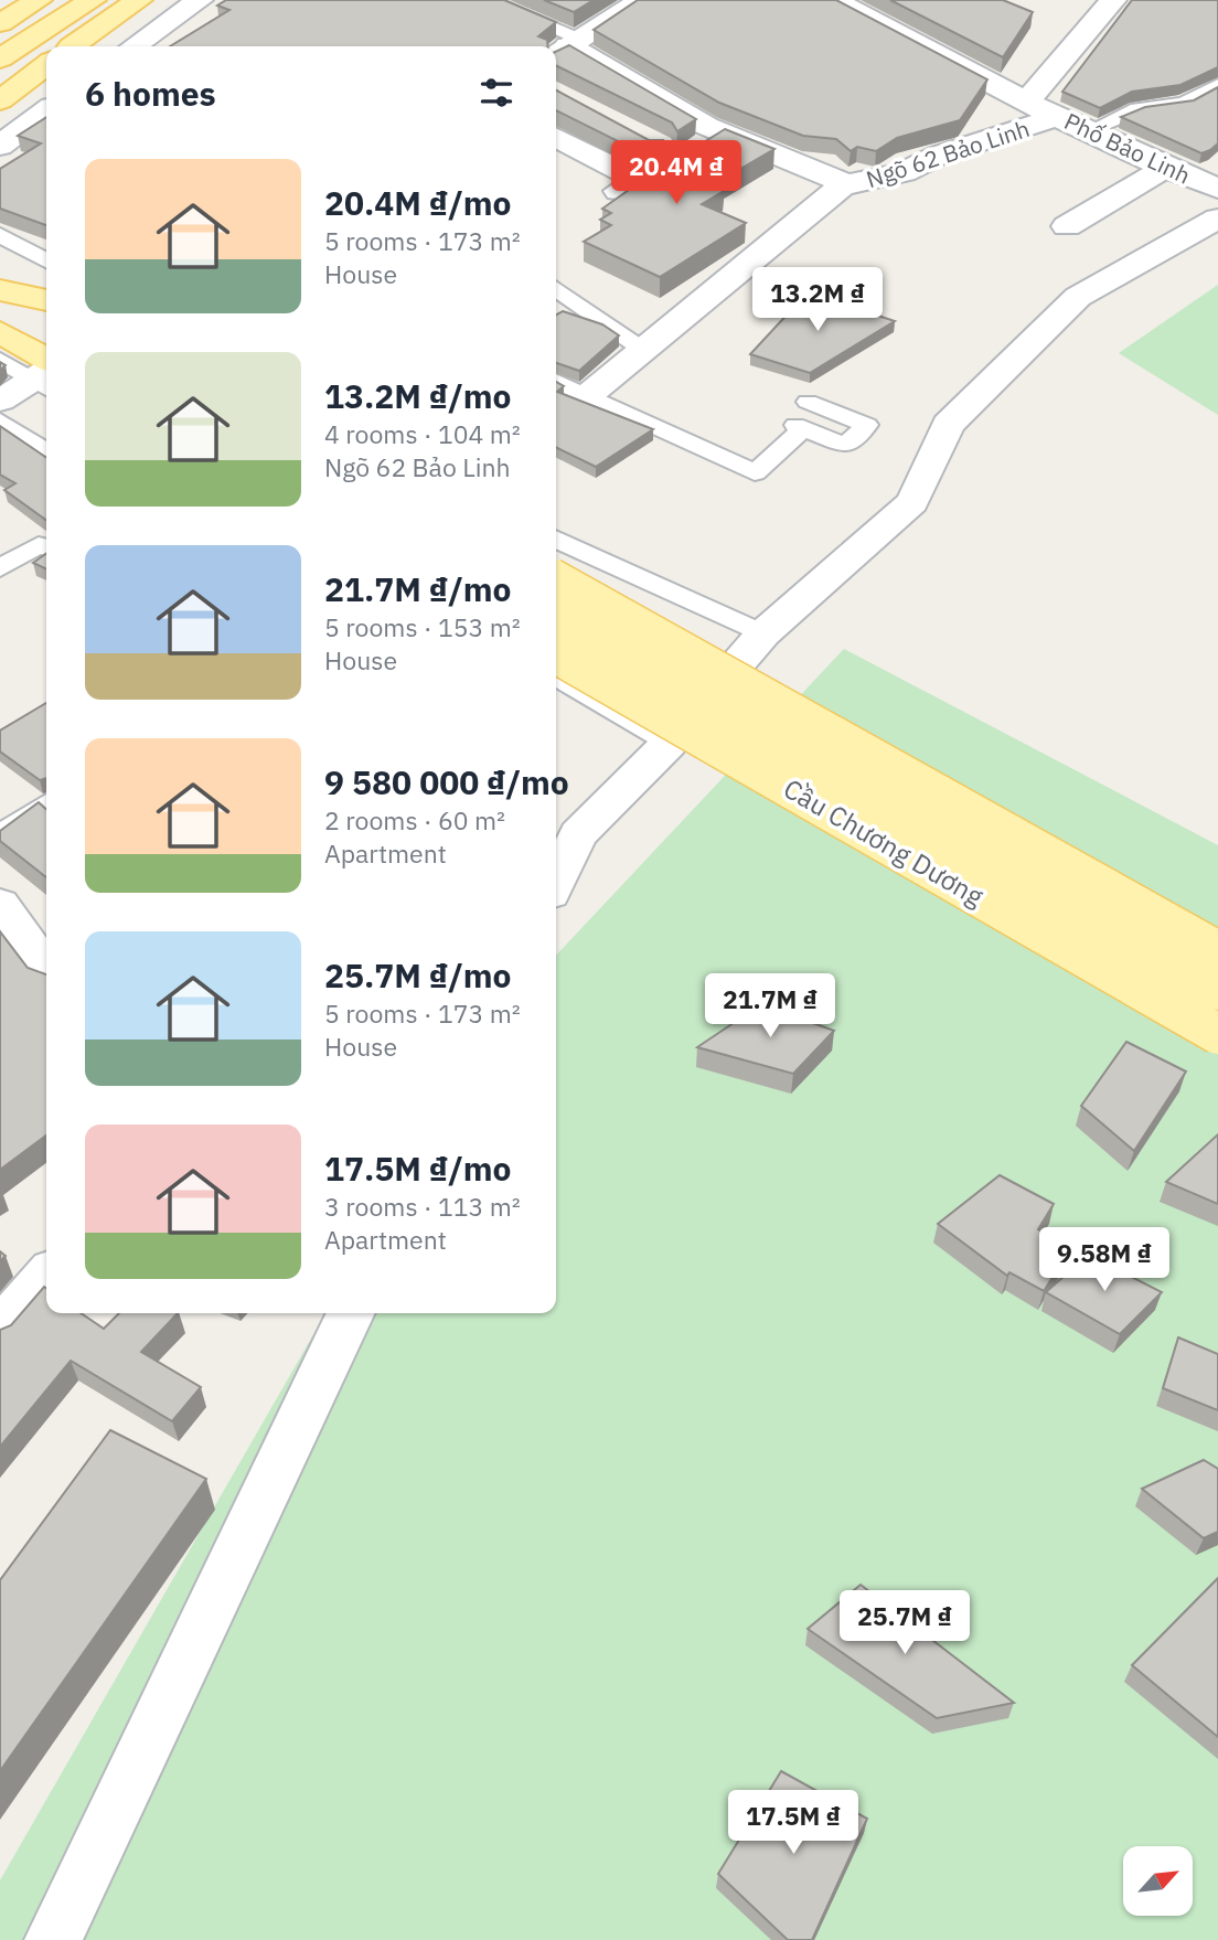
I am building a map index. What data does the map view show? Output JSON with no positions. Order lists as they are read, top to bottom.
{
  "streets": {
    "main road": ["Cầu Chương Dương"],
    "street": ["Phố Bảo Linh", "Ngõ 62 Bảo Linh"]
  },
  "crossings": [
    ["Phố Bảo Linh", "Ngõ 62 Bảo Linh"]
  ],
  "north": "top right",
  "page": {
    "heading": "6 homes",
    "list": [
      {
        "name": "20.4M ₫/mo",
        "note": "5 rooms · 173 m² · House"
      },
      {
        "name": "13.2M ₫/mo",
        "note": "4 rooms · 104 m² · Ngõ 62 Bảo Linh"
      },
      {
        "name": "21.7M ₫/mo",
        "note": "5 rooms · 153 m² · House"
      },
      {
        "name": "9 580 000 ₫/mo",
        "note": "2 rooms · 60 m² · Apartment"
      },
      {
        "name": "25.7M ₫/mo",
        "note": "5 rooms · 173 m² · House"
      },
      {
        "name": "17.5M ₫/mo",
        "note": "3 rooms · 113 m² · Apartment"
      }
    ],
    "price": [
      "20.4M ₫",
      "13.2M ₫",
      "21.7M ₫",
      "9.58M ₫",
      "25.7M ₫",
      "17.5M ₫"
    ]
  }
}
